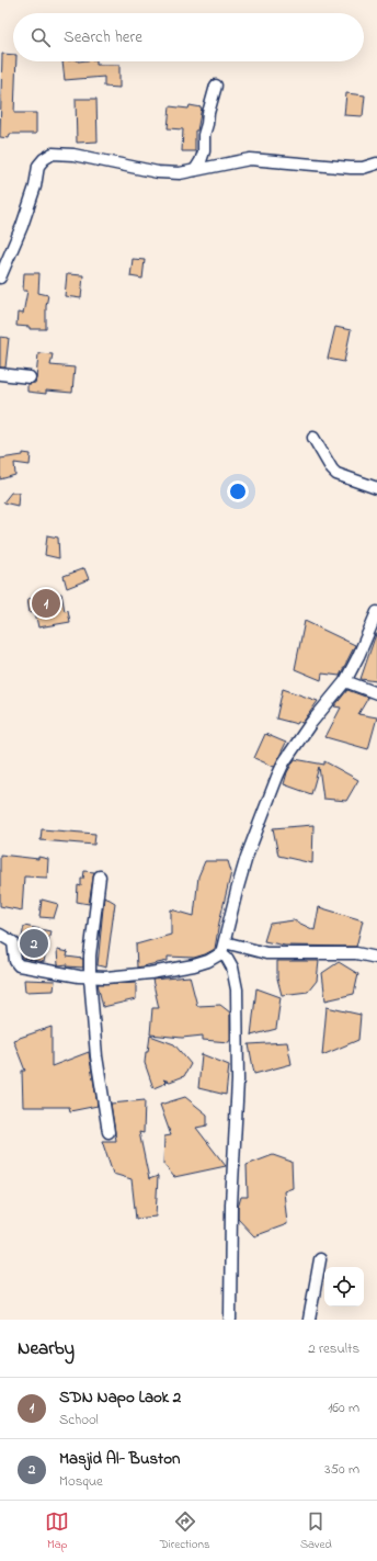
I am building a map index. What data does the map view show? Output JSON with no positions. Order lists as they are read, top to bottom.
{
  "page": {
    "search": "Search here",
    "pins": ["1", "2"],
    "heading": ["Nearby", "2 results"],
    "list": [
      {
        "mark": "1",
        "name": "SDN Napo Laok 2",
        "note": "School",
        "value": "160 m"
      },
      {
        "mark": "2",
        "name": "Masjid Al- Buston",
        "note": "Mosque",
        "value": "350 m"
      }
    ],
    "nav": ["Map", "Directions", "Saved"]
  }
}
